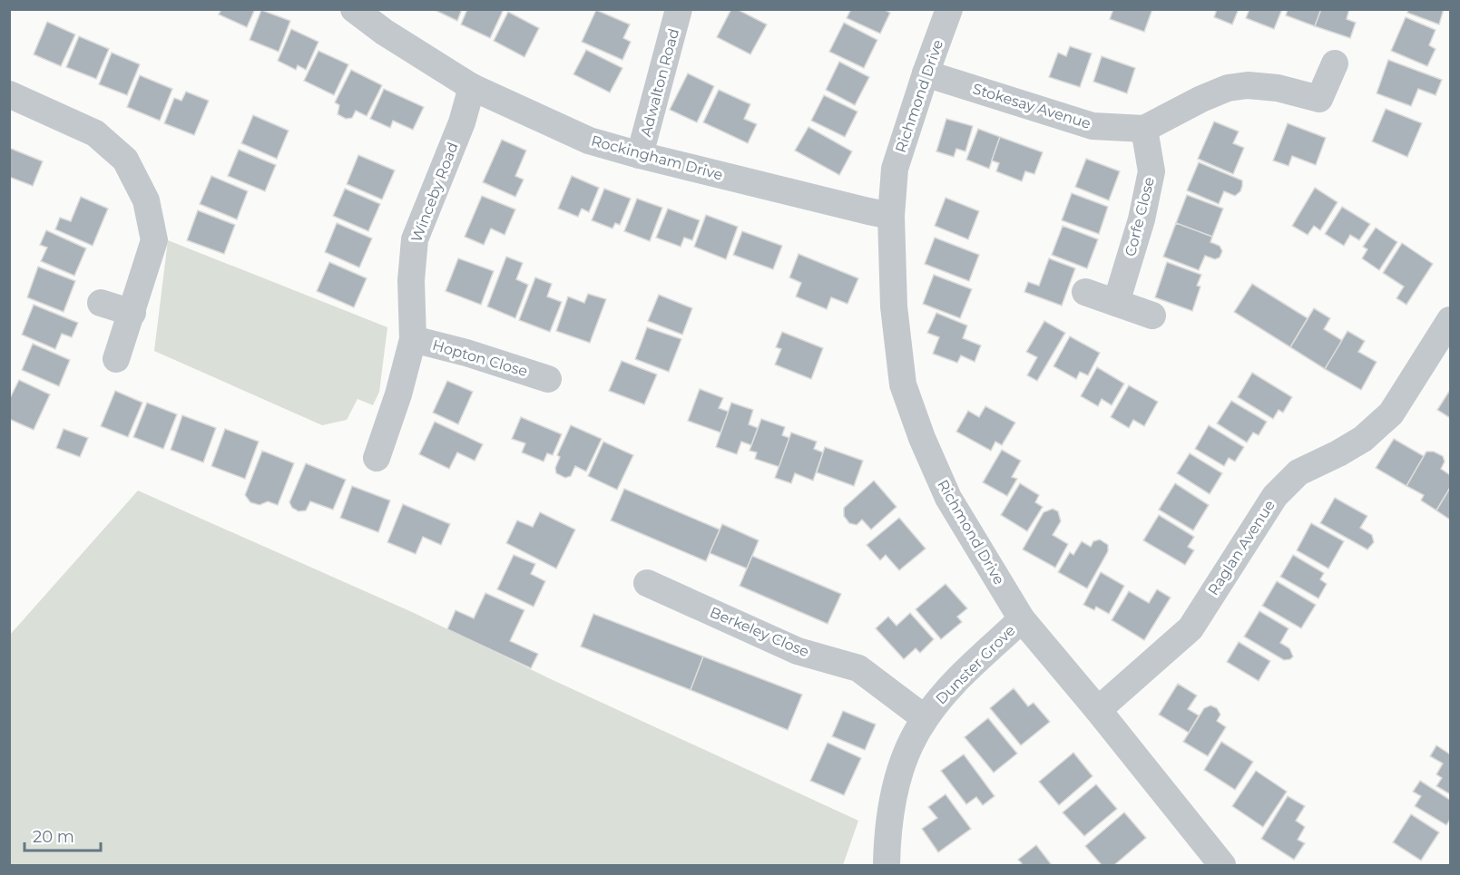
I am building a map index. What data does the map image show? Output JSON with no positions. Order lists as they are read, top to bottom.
{
  "streets": {
    "street": [
      "Adwalton Road",
      "Richmond Drive",
      "Stokesay Avenue",
      "Rockingham Drive",
      "Winceby Road",
      "Corfe Close",
      "Hopton Close",
      "Raglan Avenue",
      "Berkeley Close",
      "Dunster Grove"
    ]
  },
  "crossings": [
    ["Adwalton Road", "Rockingham Drive"],
    ["Richmond Drive", "Stokesay Avenue"],
    ["Richmond Drive", "Rockingham Drive"],
    ["Richmond Drive", "Raglan Avenue"],
    ["Richmond Drive", "Dunster Grove"],
    ["Stokesay Avenue", "Corfe Close"],
    ["Rockingham Drive", "Winceby Road"],
    ["Winceby Road", "Hopton Close"],
    ["Berkeley Close", "Dunster Grove"]
  ],
  "scale_bar": "20 m"
}
